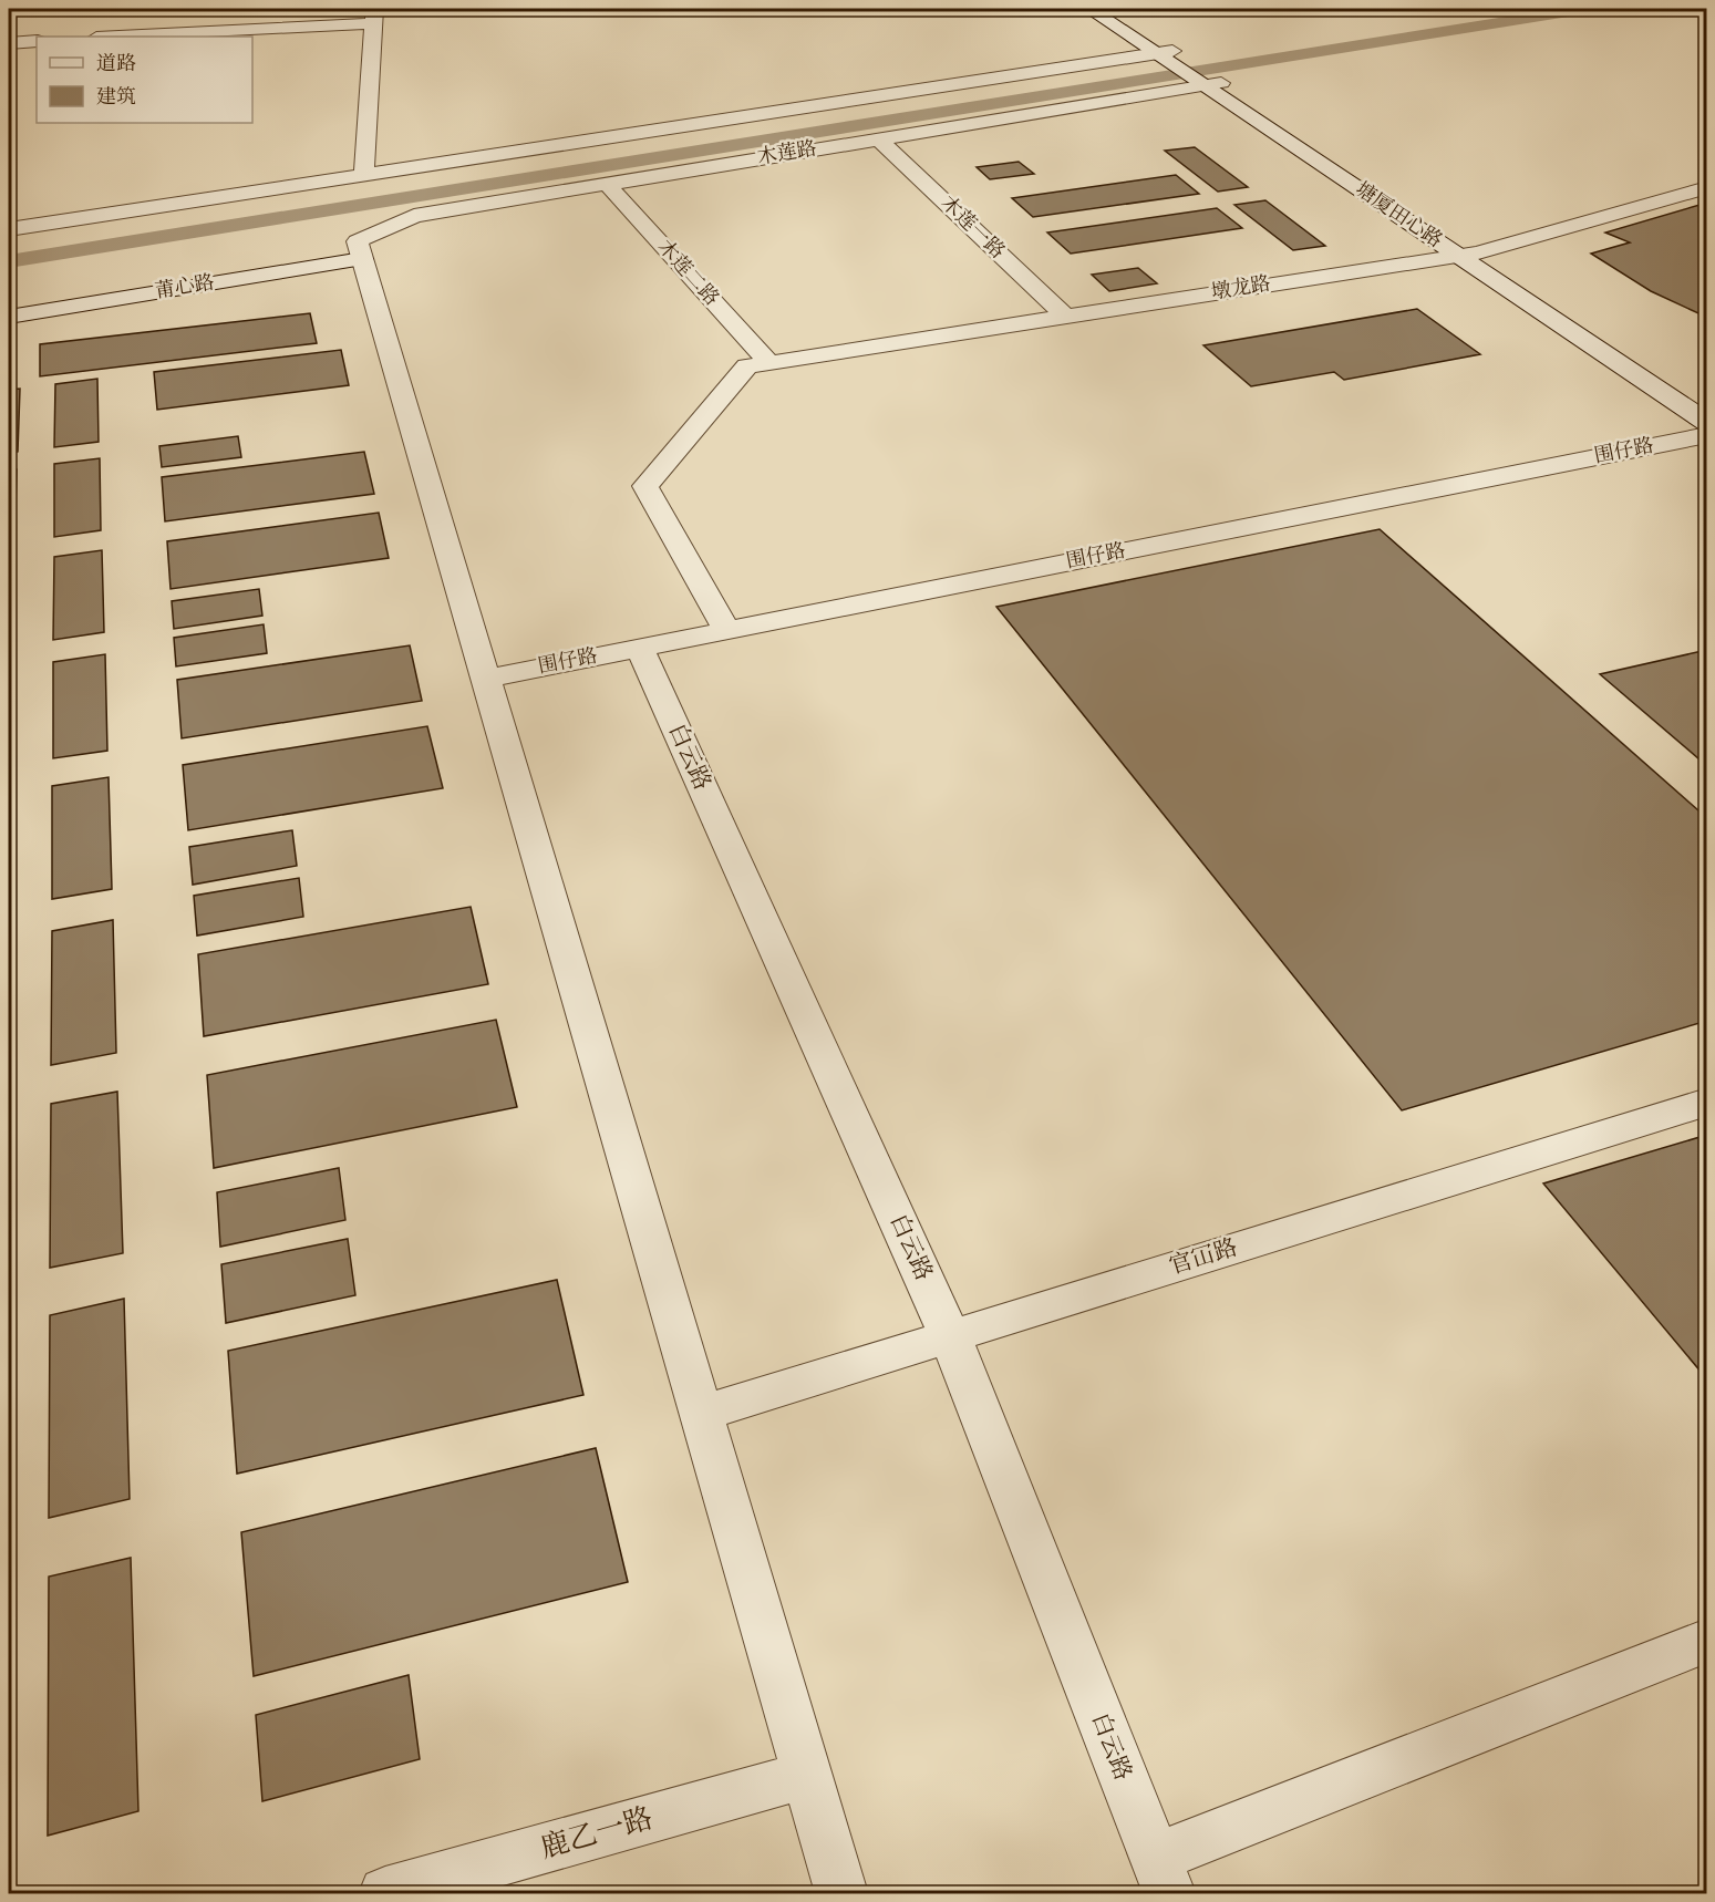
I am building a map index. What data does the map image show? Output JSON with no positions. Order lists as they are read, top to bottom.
{
  "streets": {
    "main road": ["塘厦田心路", "莆心路"],
    "street": [
      "木莲路",
      "木莲一路",
      "木莲二路",
      "墩龙路",
      "围仔路",
      "白云路",
      "官冚路",
      "鹿乙一路"
    ]
  },
  "crossings": [
    ["木莲路", "塘厦田心路"],
    ["木莲路", "木莲一路"],
    ["木莲路", "木莲二路"],
    ["木莲路", "莆心路"],
    ["塘厦田心路", "墩龙路"],
    ["木莲一路", "墩龙路"],
    ["木莲二路", "墩龙路"],
    ["墩龙路", "围仔路"],
    ["围仔路", "白云路"],
    ["白云路", "官冚路"]
  ],
  "legend": ["道路", "建筑"]
}
